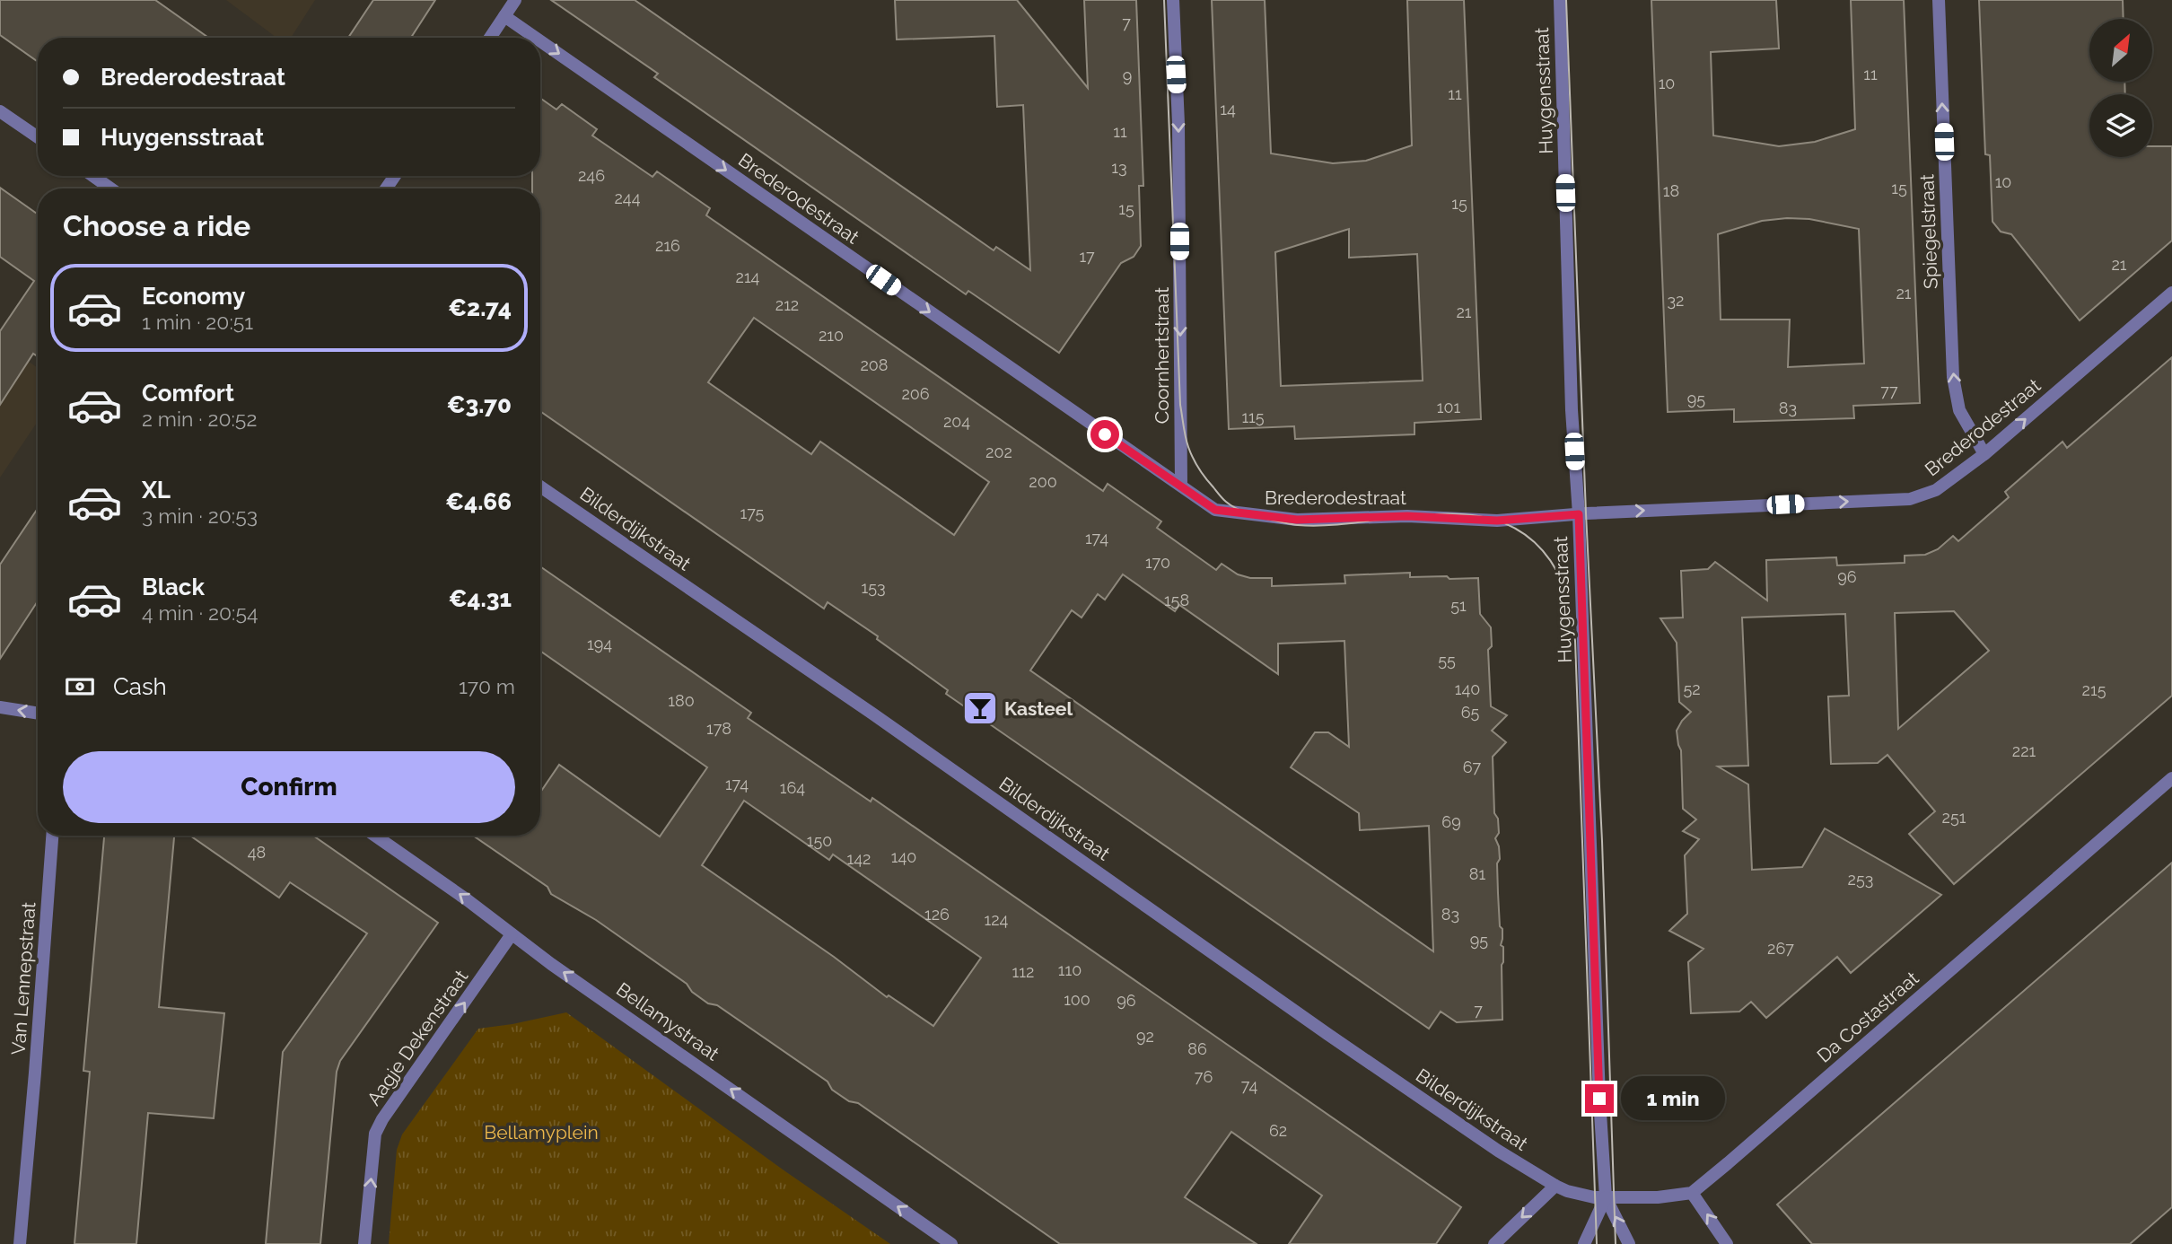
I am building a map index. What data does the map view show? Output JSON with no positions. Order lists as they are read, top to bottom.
{
  "streets": {
    "street": [
      "Huygensstraat",
      "Brederodestraat",
      "Spiegelstraat",
      "Coornhertstraat",
      "Bilderdijkstraat",
      "Van Lennepstraat",
      "Da Costastraat",
      "Bellamystraat",
      "Aagje Dekenstraat"
    ]
  },
  "crossings": [
    ["Huygensstraat", "Brederodestraat"],
    ["Huygensstraat", "Da Costastraat"],
    ["Brederodestraat", "Spiegelstraat"],
    ["Brederodestraat", "Coornhertstraat"],
    ["Bilderdijkstraat", "Da Costastraat"],
    ["Bellamystraat", "Aagje Dekenstraat"]
  ],
  "one_way": [
    "Brederodestraat",
    "Spiegelstraat",
    "Coornhertstraat",
    "Bellamystraat",
    "Aagje Dekenstraat"
  ],
  "parks": ["Bellamyplein"],
  "places": {
    "bar": ["Kasteel"]
  },
  "house_numbers": [
    "7",
    "11",
    "9",
    "10",
    "11",
    "14",
    "11",
    "13",
    "246",
    "10",
    "15",
    "18",
    "244",
    "15",
    "15",
    "216",
    "17",
    "21",
    "214",
    "21",
    "32",
    "212",
    "21",
    "210",
    "208",
    "77",
    "206",
    "95",
    "101",
    "83",
    "115",
    "204",
    "202",
    "200",
    "175",
    "174",
    "170",
    "96",
    "153",
    "158",
    "51",
    "194",
    "55",
    "140",
    "52",
    "215",
    "180",
    "65",
    "178",
    "221",
    "67",
    "174",
    "164",
    "251",
    "69",
    "150",
    "48",
    "140",
    "142",
    "81",
    "253",
    "126",
    "83",
    "124",
    "95",
    "267",
    "110",
    "112",
    "100",
    "96",
    "7",
    "92",
    "86",
    "76",
    "74",
    "62"
  ],
  "north": "top right",
  "page": {
    "banner": ["Brederodestraat", "Huygensstraat"],
    "heading": "Choose a ride",
    "list": [
      {
        "name": "Economy",
        "note": "1 min · 20:51",
        "value": "€2.74"
      },
      {
        "name": "Comfort",
        "note": "2 min · 20:52",
        "value": "€3.70"
      },
      {
        "name": "XL",
        "note": "3 min · 20:53",
        "value": "€4.66"
      },
      {
        "name": "Black",
        "note": "4 min · 20:54",
        "value": "€4.31"
      }
    ],
    "pay": ["Cash", "170 m"],
    "buttons": "Confirm",
    "bubble": "1 min"
  }
}
